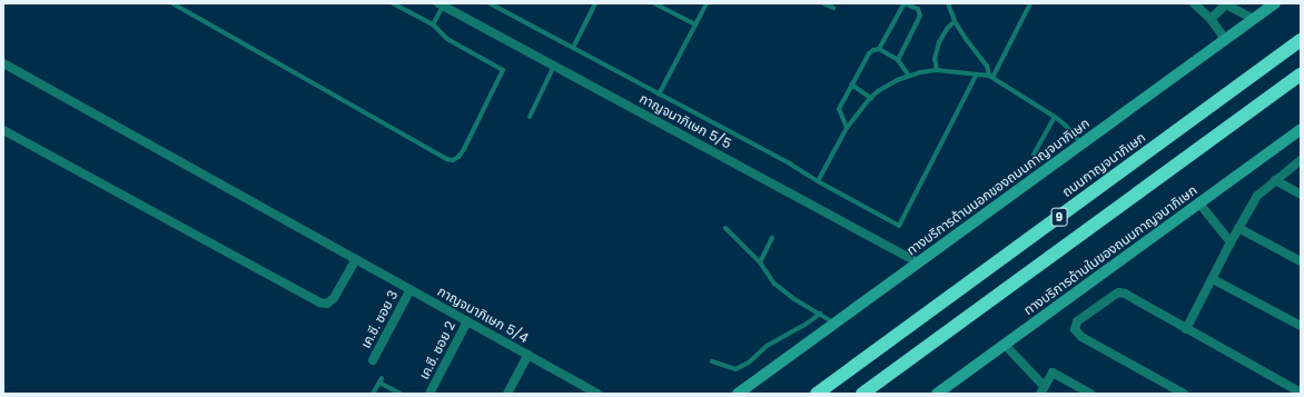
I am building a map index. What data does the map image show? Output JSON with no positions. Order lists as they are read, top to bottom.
{
  "streets": {
    "highway": ["ถนนกาญจนาภิเษก", "9"],
    "main road": ["ทางบริการด้านนอกของถนนกาญจนาภิเษก", "ทางบริการด้านในของถนนกาญจนาภิเษก"],
    "street": [
      "กาญจนาภิเษก 5/5",
      "กาญจนาภิเษก 5/4",
      "เค.ซี. ซอย 3",
      "เค.ซี. ซอย 2"
    ]
  },
  "crossings": [
    ["กาญจนาภิเษก 5/5", "ทางบริการด้านนอกของถนนกาญจนาภิเษก"],
    ["กาญจนาภิเษก 5/4", "เค.ซี. ซอย 3"],
    ["กาญจนาภิเษก 5/4", "เค.ซี. ซอย 2"]
  ]
}
